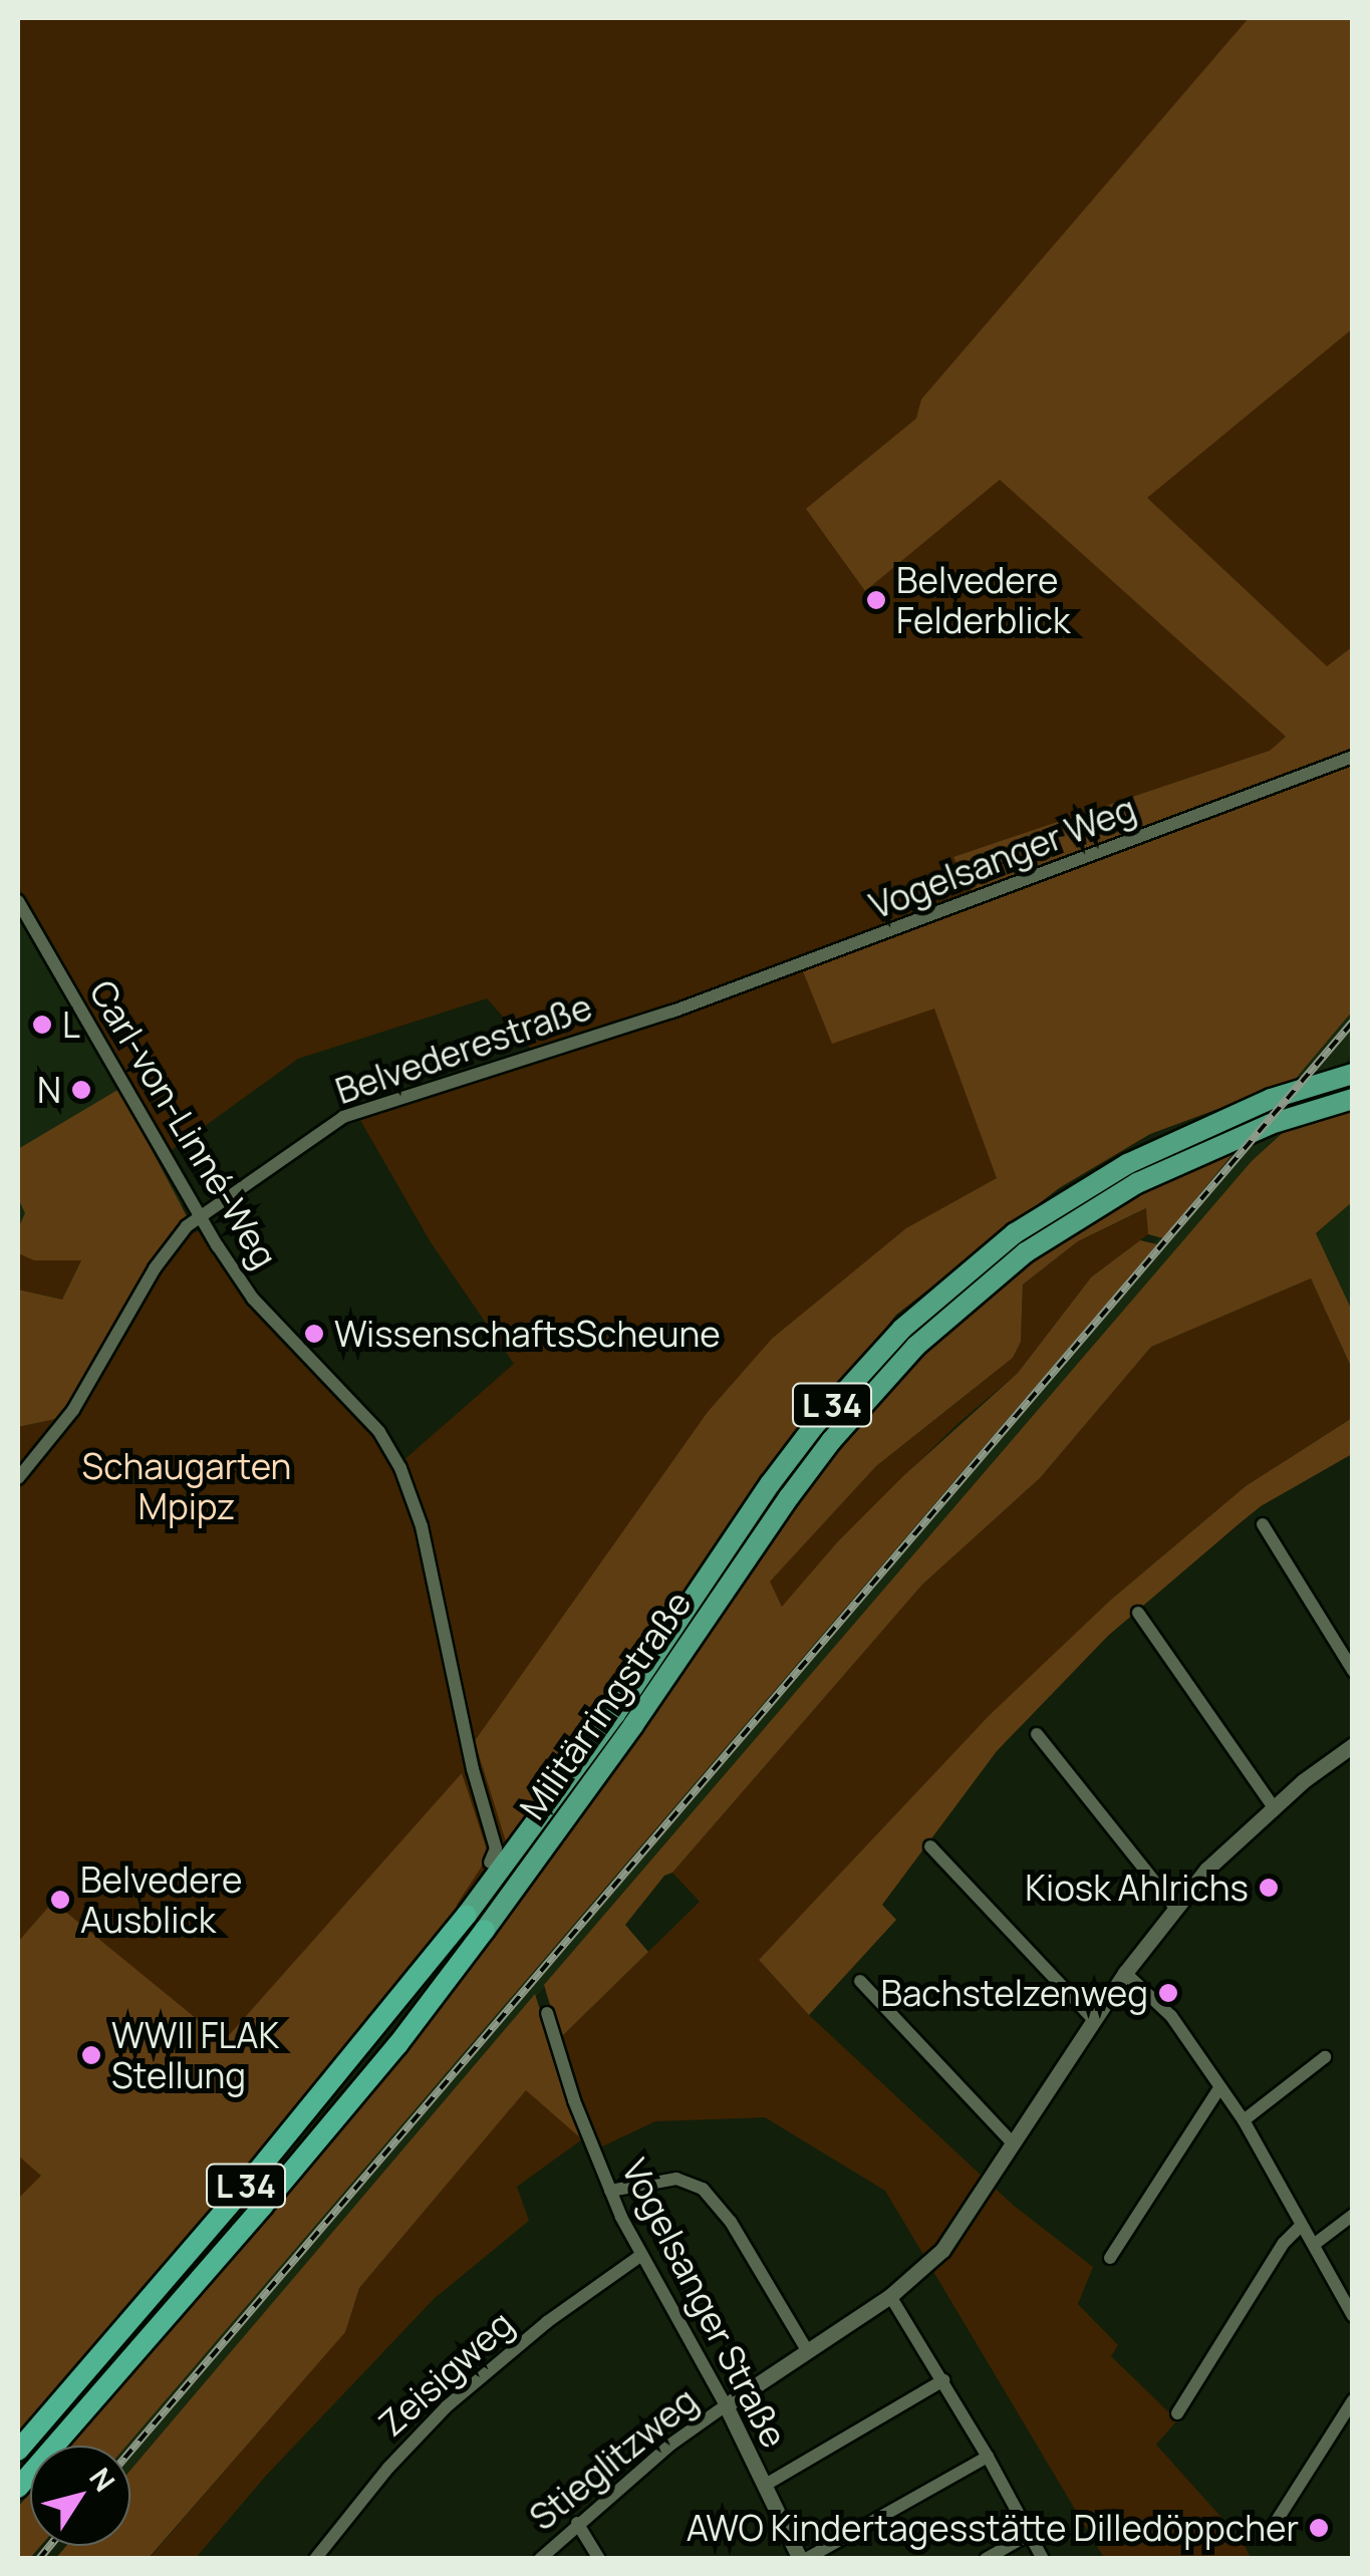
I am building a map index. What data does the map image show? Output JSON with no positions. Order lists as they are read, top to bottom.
{
  "streets": {
    "highway": ["L 34", "Militärringstraße"],
    "street": [
      "Vogelsanger Weg",
      "Belvederestraße",
      "Carl-von-Linné-Weg",
      "Vogelsanger Straße",
      "Zeisigweg",
      "Stieglitzweg"
    ]
  },
  "crossings": [
    ["Vogelsanger Weg", "Belvederestraße"],
    ["Belvederestraße", "Carl-von-Linné-Weg"],
    ["Vogelsanger Straße", "Zeisigweg"],
    ["Vogelsanger Straße", "Stieglitzweg"]
  ],
  "parks": ["Schaugarten Mpipz"],
  "places": [
    "Belvedere Felderblick",
    "L",
    "N",
    "WissenschaftsScheune",
    "Kiosk Ahlrichs",
    "Belvedere Ausblick",
    "Bachstelzenweg",
    "WWII FLAK Stellung",
    "AWO Kindertagesstätte Dilledöppcher"
  ],
  "north": "top right"
}
